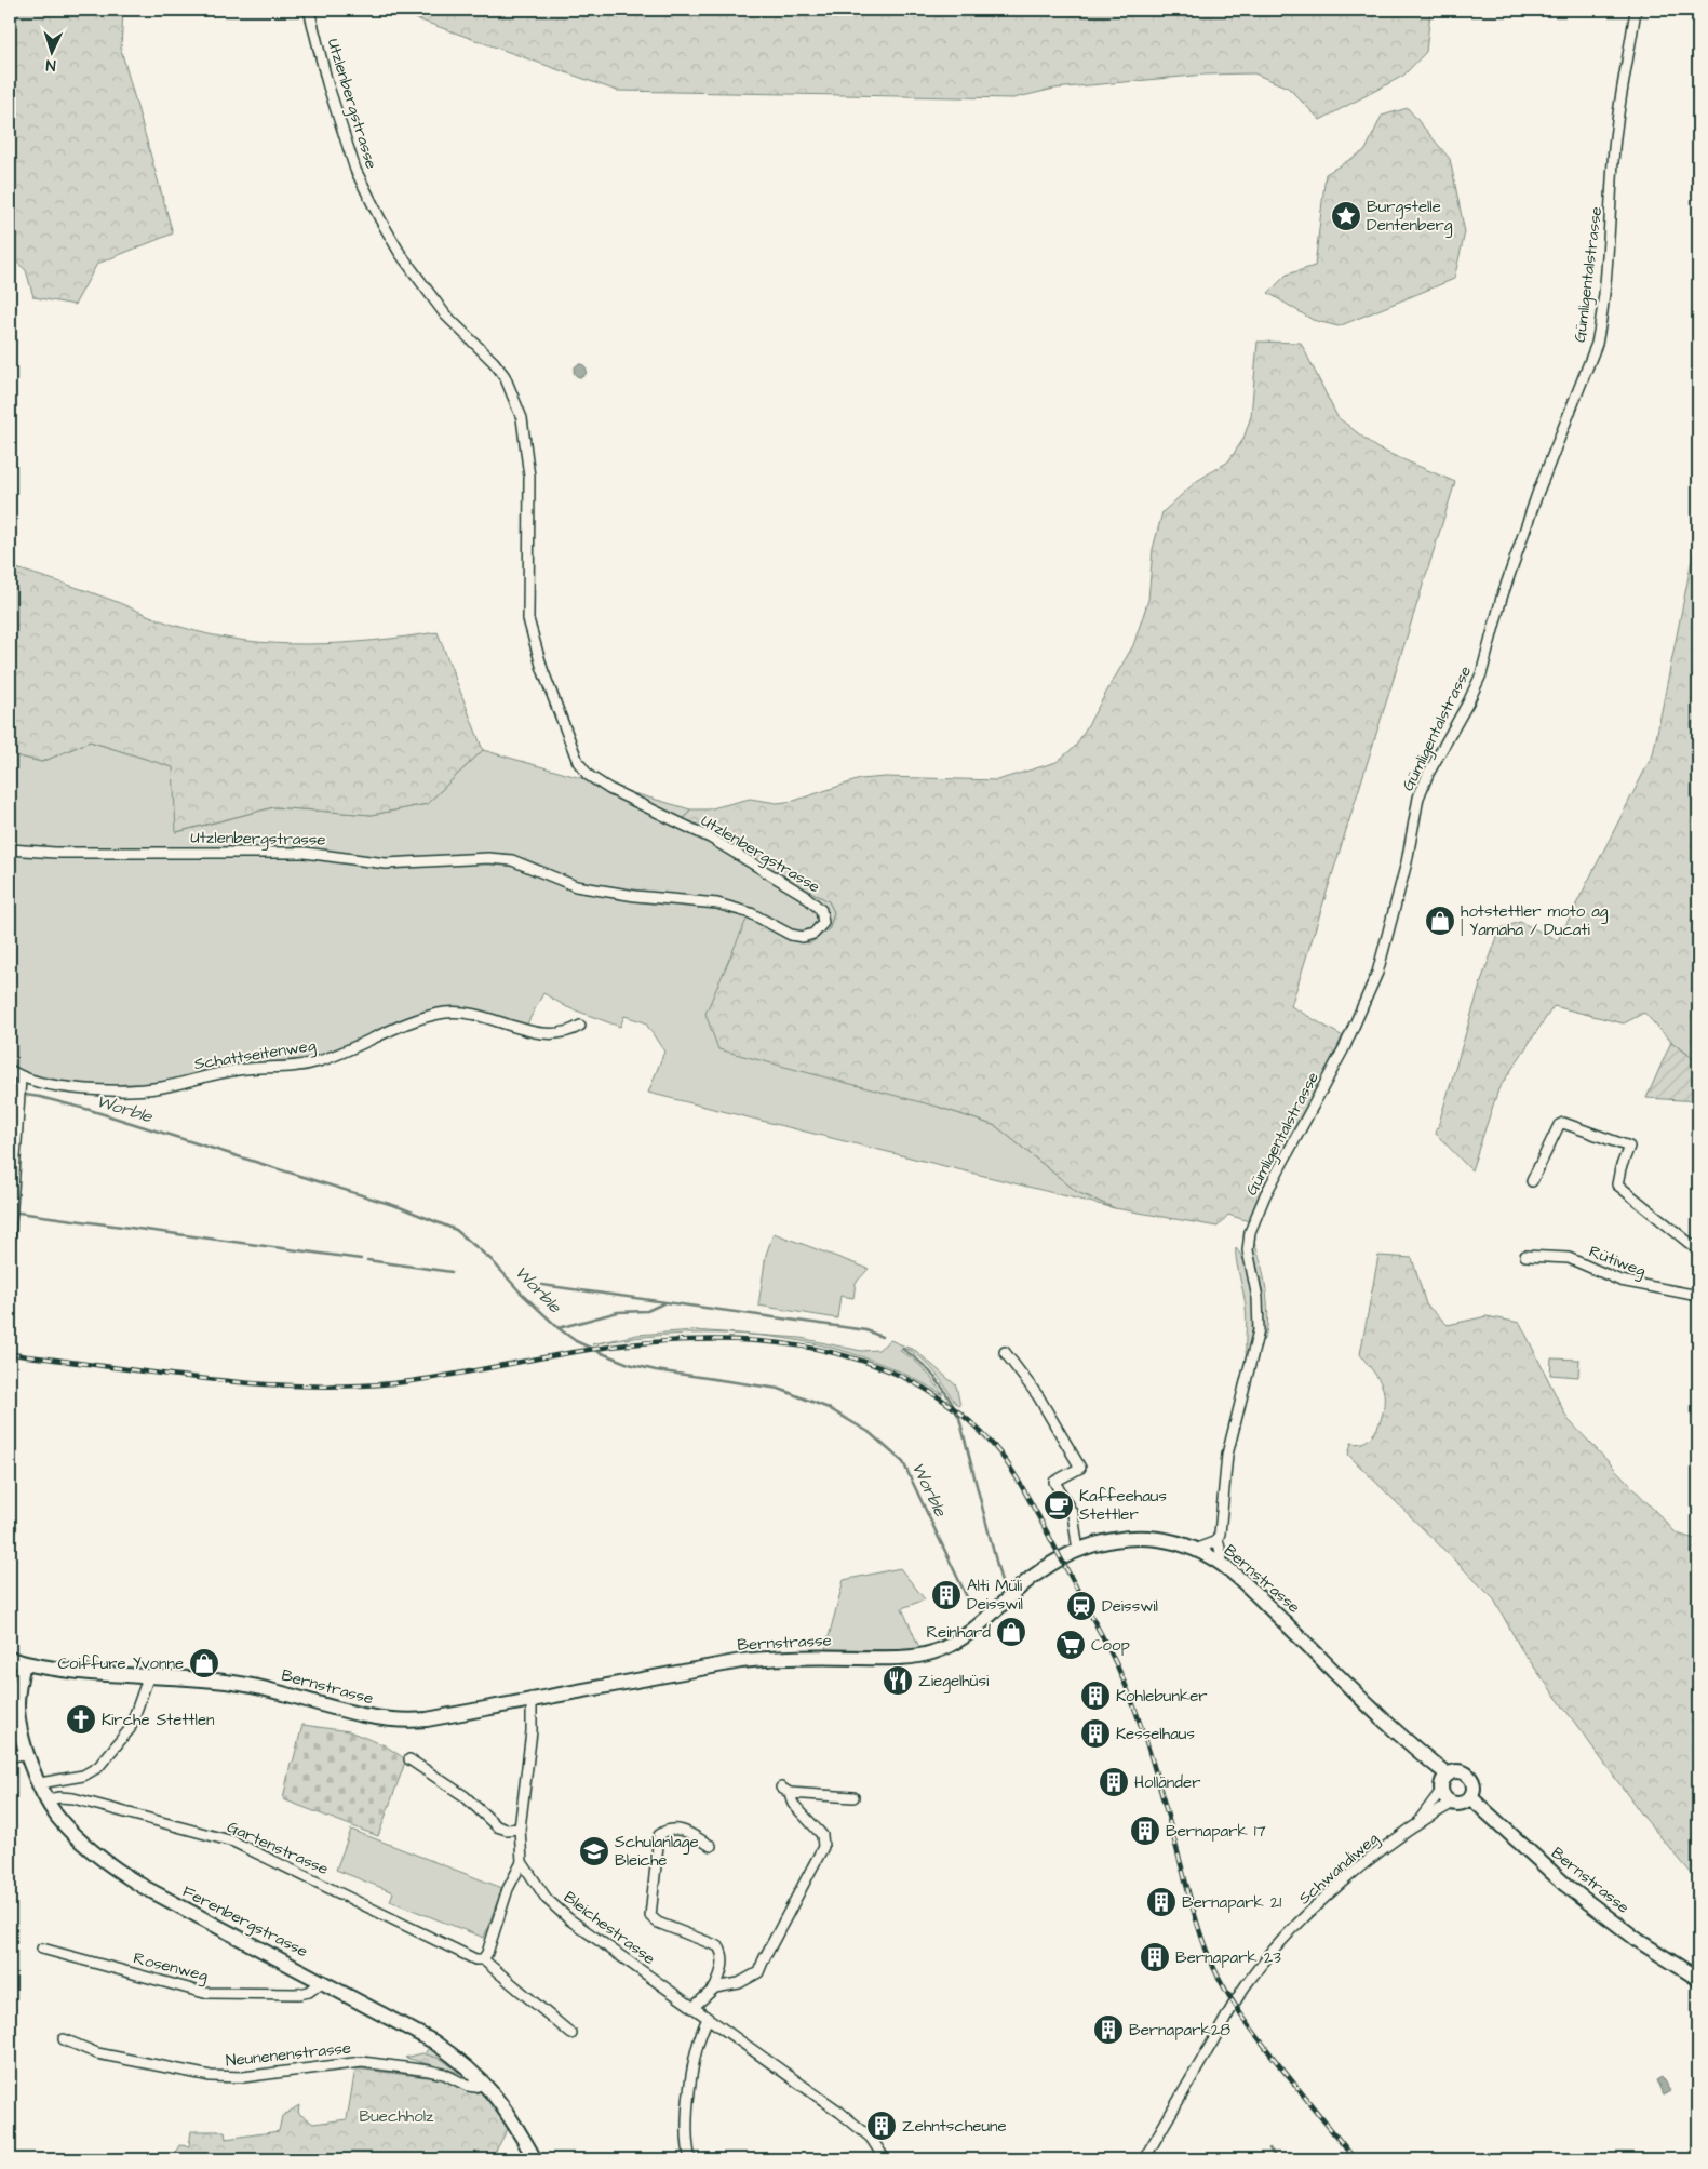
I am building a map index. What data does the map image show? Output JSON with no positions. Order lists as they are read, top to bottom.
{
  "streets": {
    "main road": ["Bernstrasse", "Ferenbergstrasse"],
    "street": [
      "Utzlenbergstrasse",
      "Gümligentalstrasse",
      "Schattseitenweg",
      "Rütiweg",
      "Gartenstrasse",
      "Schwandiweg",
      "Bleichestrasse",
      "Rosenweg",
      "Neunenenstrasse"
    ]
  },
  "crossings": [
    ["Gümligentalstrasse", "Bernstrasse"],
    ["Bernstrasse", "Schwandiweg"],
    ["Bernstrasse", "Ferenbergstrasse"],
    ["Bernstrasse", "Bleichestrasse"],
    ["Gartenstrasse", "Ferenbergstrasse"],
    ["Ferenbergstrasse", "Rosenweg"],
    ["Ferenbergstrasse", "Neunenenstrasse"]
  ],
  "water": ["Worble"],
  "parks": ["Buechholz"],
  "places": {
    "place": ["Burgstelle Dentenberg"],
    "shop": ["hotstettler moto ag | Yamaha / Ducati", "Reinhard", "Coiffure Yvonne"],
    "cafe": ["Kaffeehaus Stettler"],
    "building": [
      "Alti Müli Deisswil",
      "Kohlebunker",
      "Kesselhaus",
      "Holländer",
      "Bernapark 17",
      "Bernapark 21",
      "Bernapark 23",
      "Bernapark28",
      "Zehntscheune"
    ],
    "station": ["Deisswil"],
    "supermarket": ["Coop"],
    "restaurant": ["Ziegelhüsi"],
    "church": ["Kirche Stettlen"],
    "school or university": ["Schulanlage Bleiche"]
  },
  "north": "bottom"
}
